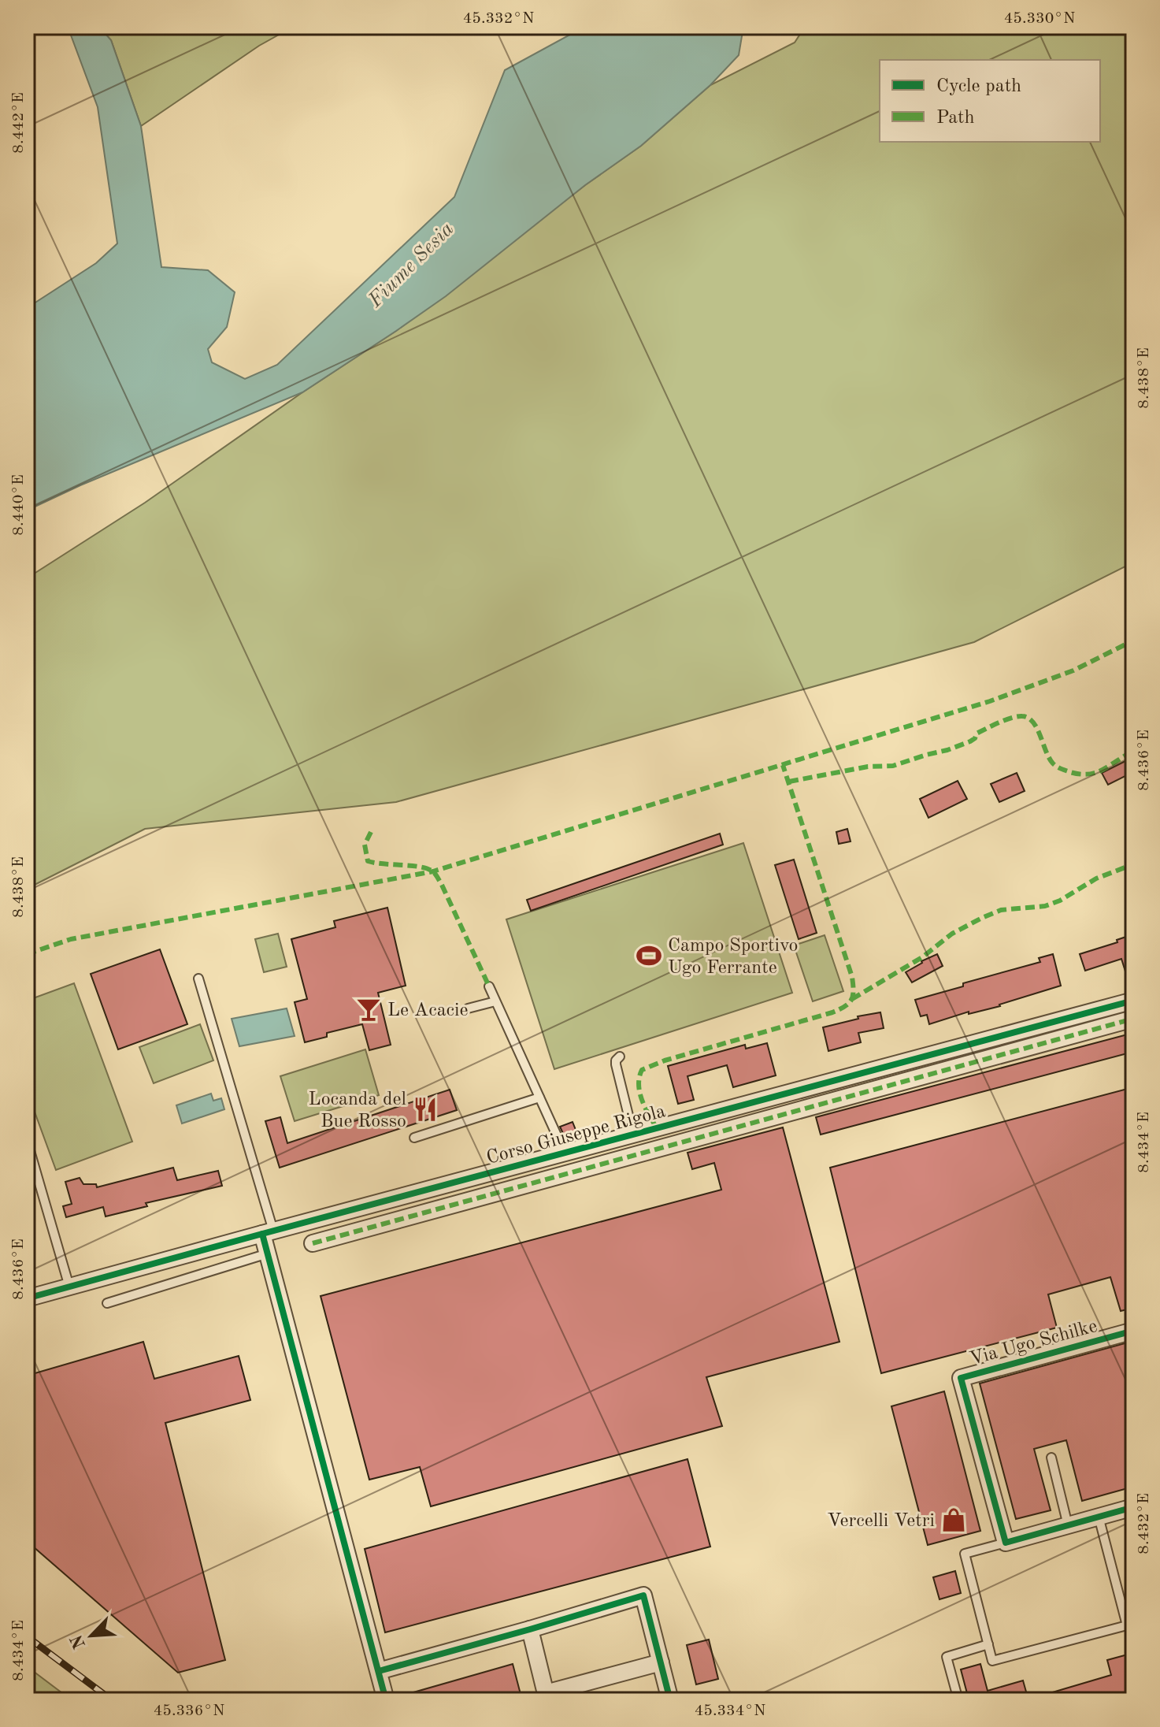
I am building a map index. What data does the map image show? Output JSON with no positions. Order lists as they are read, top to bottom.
{
  "streets": {
    "street": ["Corso Giuseppe Rigola", "Via Ugo Schilke"]
  },
  "water": ["Fiume Sesia"],
  "places": {
    "sports": ["Campo Sportivo Ugo Ferrante"],
    "bar": ["Le Acacie"],
    "restaurant": ["Locanda del Bue Rosso"],
    "shop": ["Vercelli Vetri"]
  },
  "legend": ["Cycle path", "Path"],
  "north": "bottom left",
  "coordinates": [
    "45.332°N",
    "45.330°N",
    "8.442°E",
    "8.438°E",
    "8.440°E",
    "8.436°E",
    "8.434°E",
    "8.432°E",
    "45.336°N",
    "45.334°N"
  ]
}
